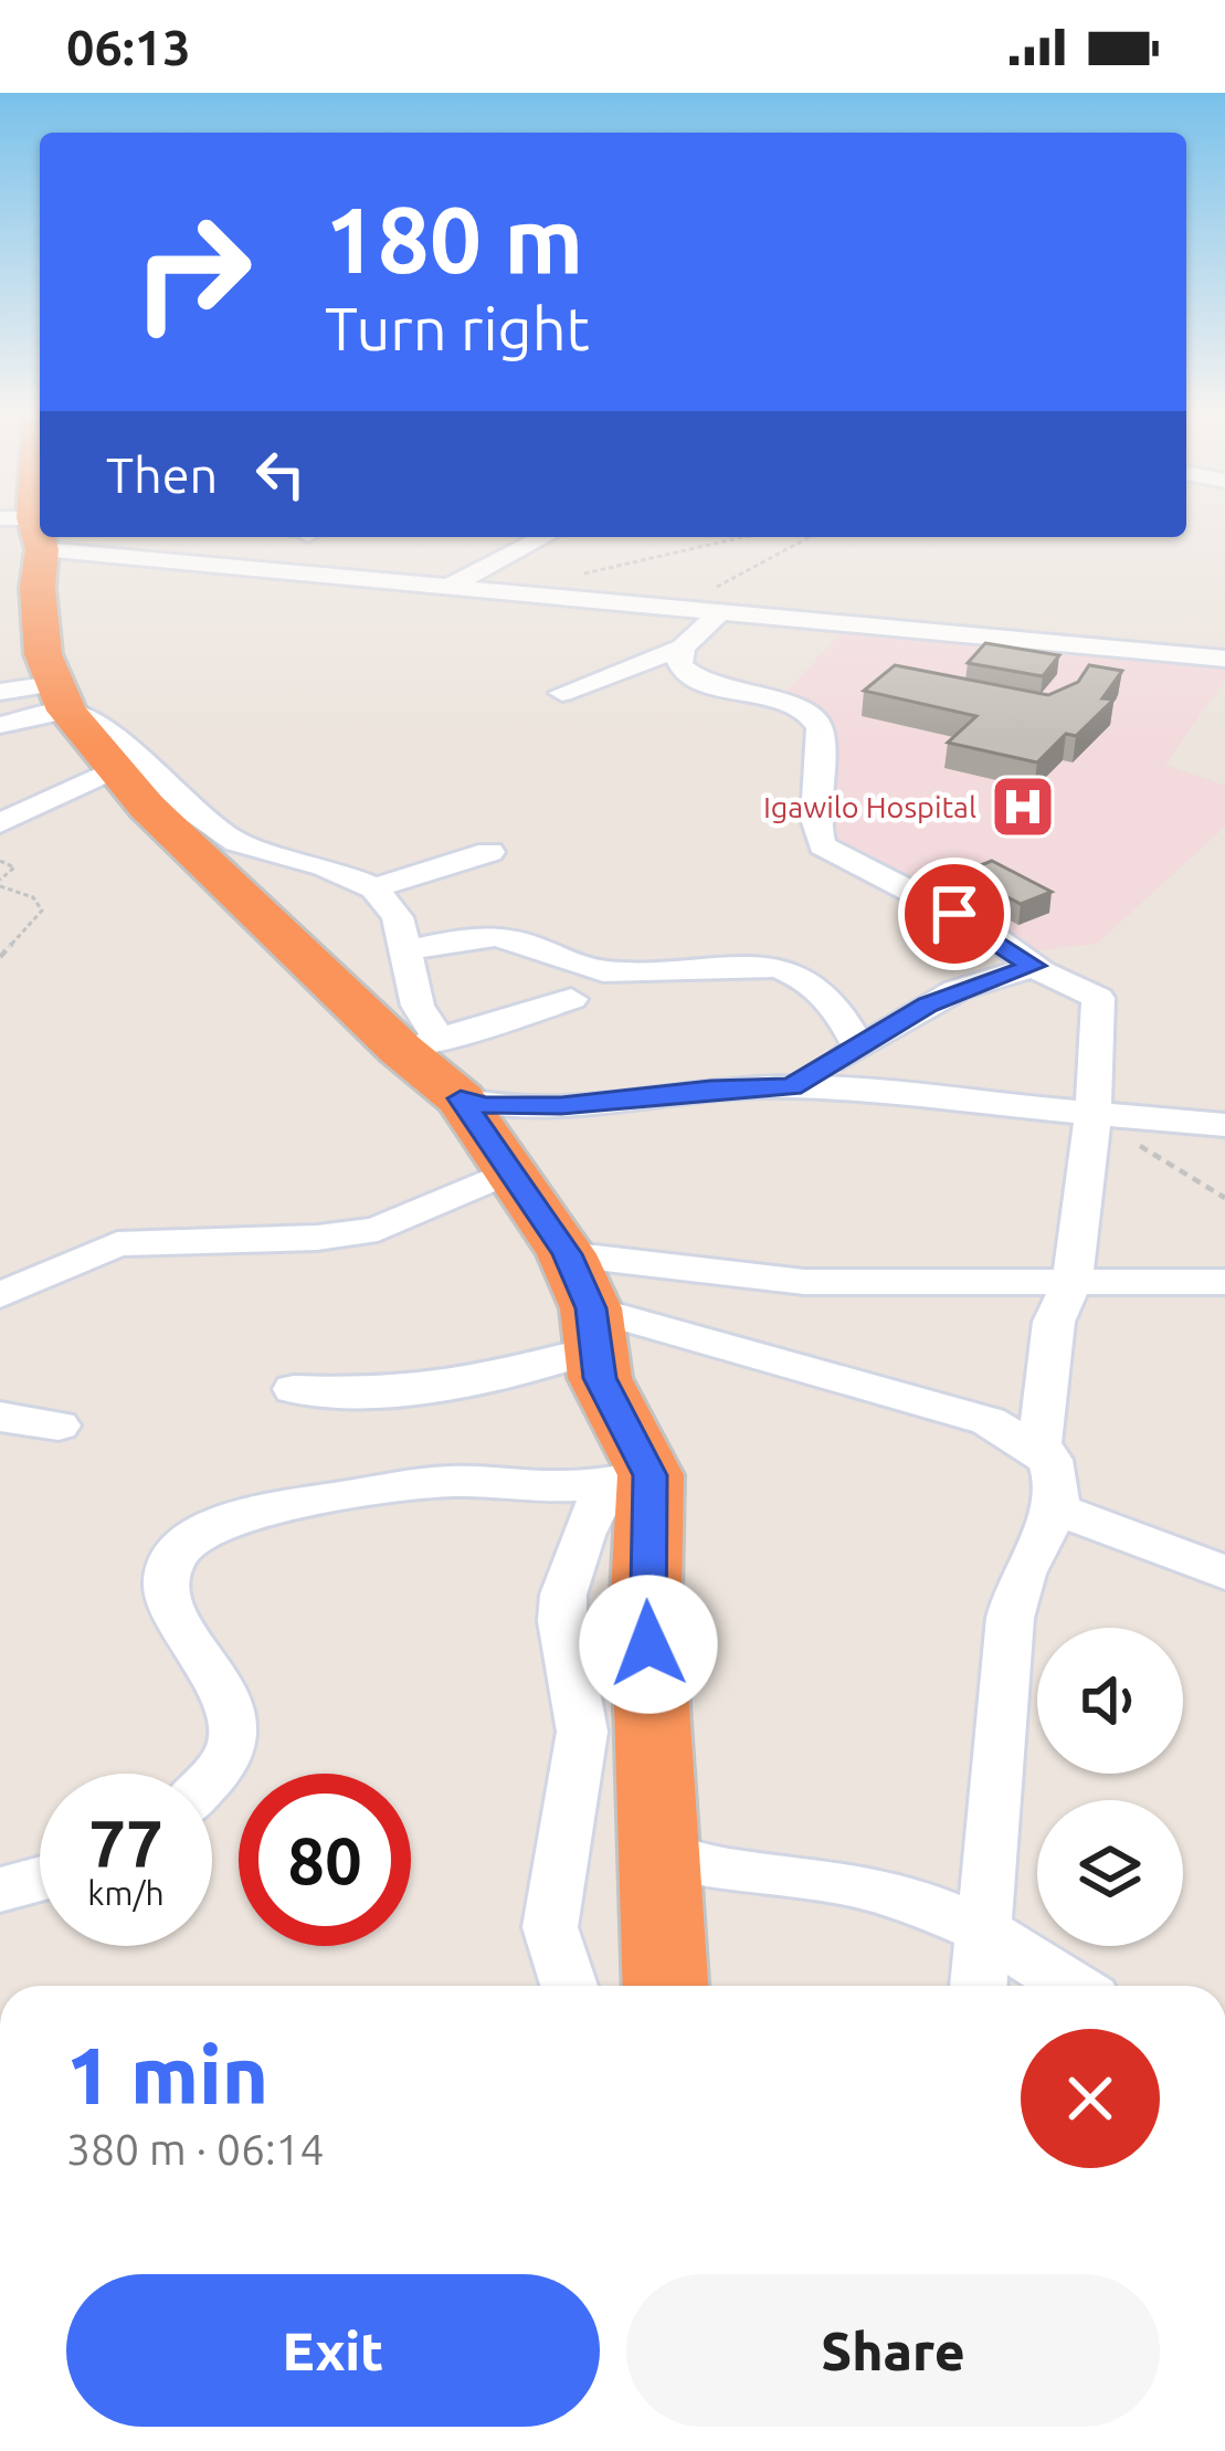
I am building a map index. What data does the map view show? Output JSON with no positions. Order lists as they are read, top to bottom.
{
  "places": {
    "hospital": ["Igawilo Hospital"]
  },
  "page": {
    "status": "06:13",
    "turn": ["180 m", "Turn right"],
    "then": "Then",
    "speed": "77 km/h",
    "limit": "80",
    "heading": ["1 min", "380 m · 06:14"],
    "buttons": ["Exit", "Share"]
  }
}
